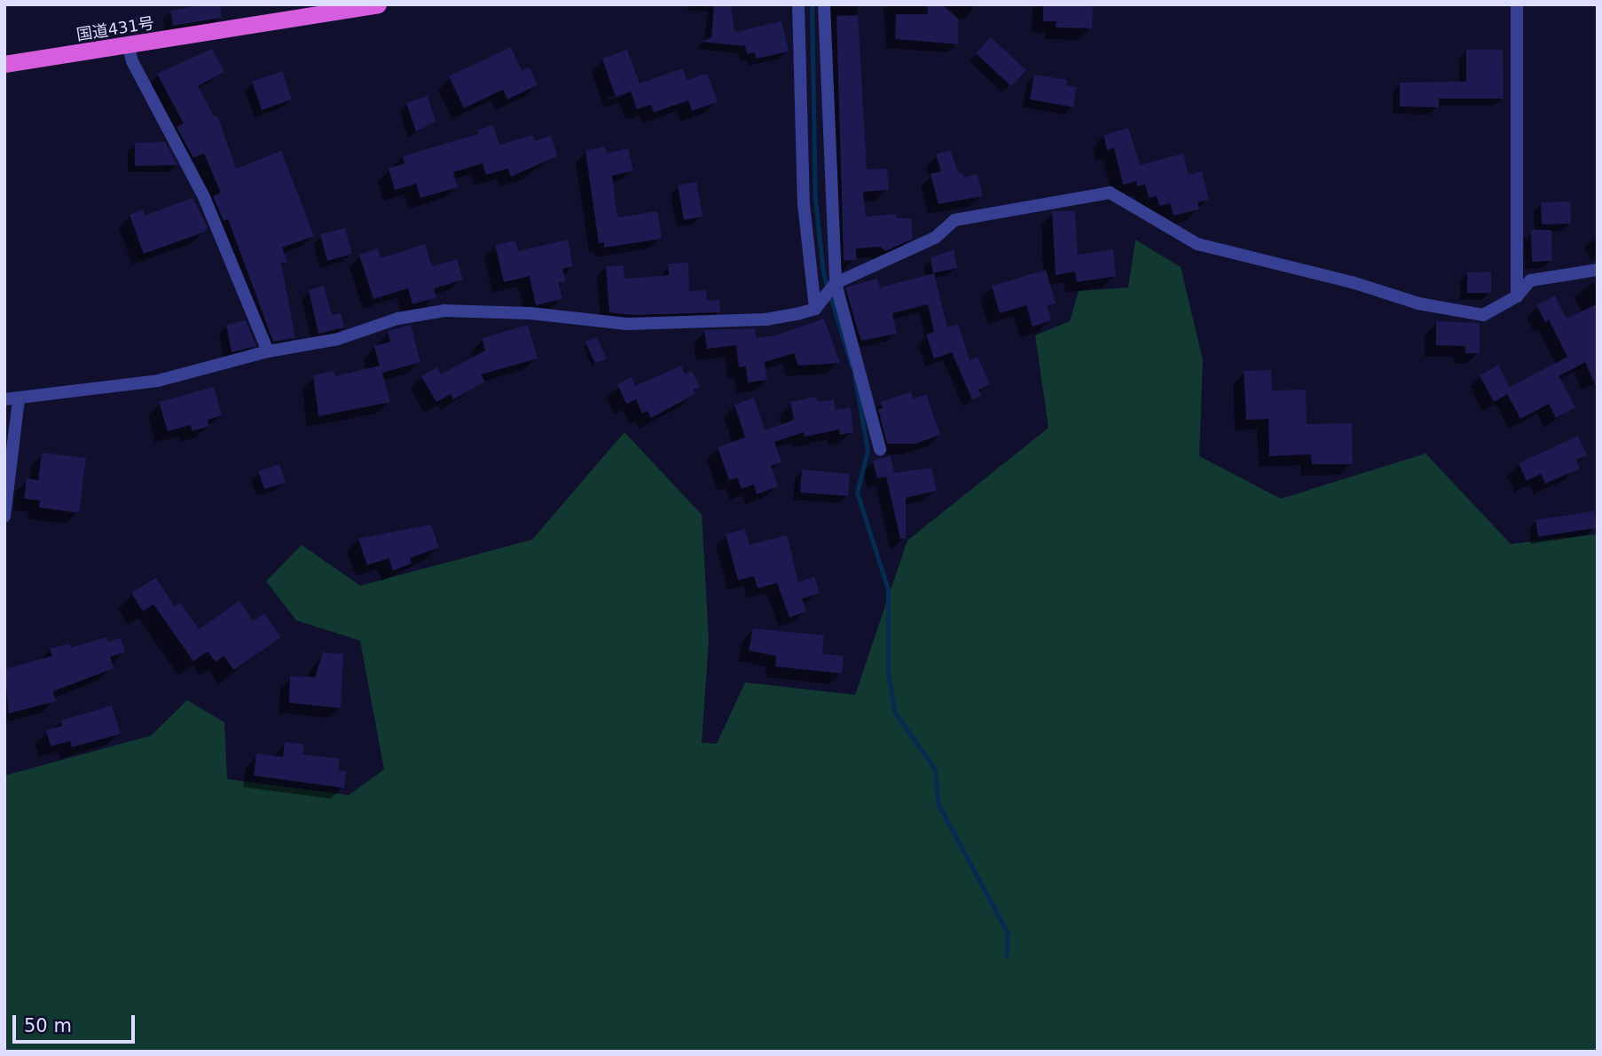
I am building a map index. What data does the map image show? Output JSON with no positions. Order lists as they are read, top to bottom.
{
  "streets": {
    "highway": ["国道431号"]
  },
  "scale_bar": "50 m"
}
